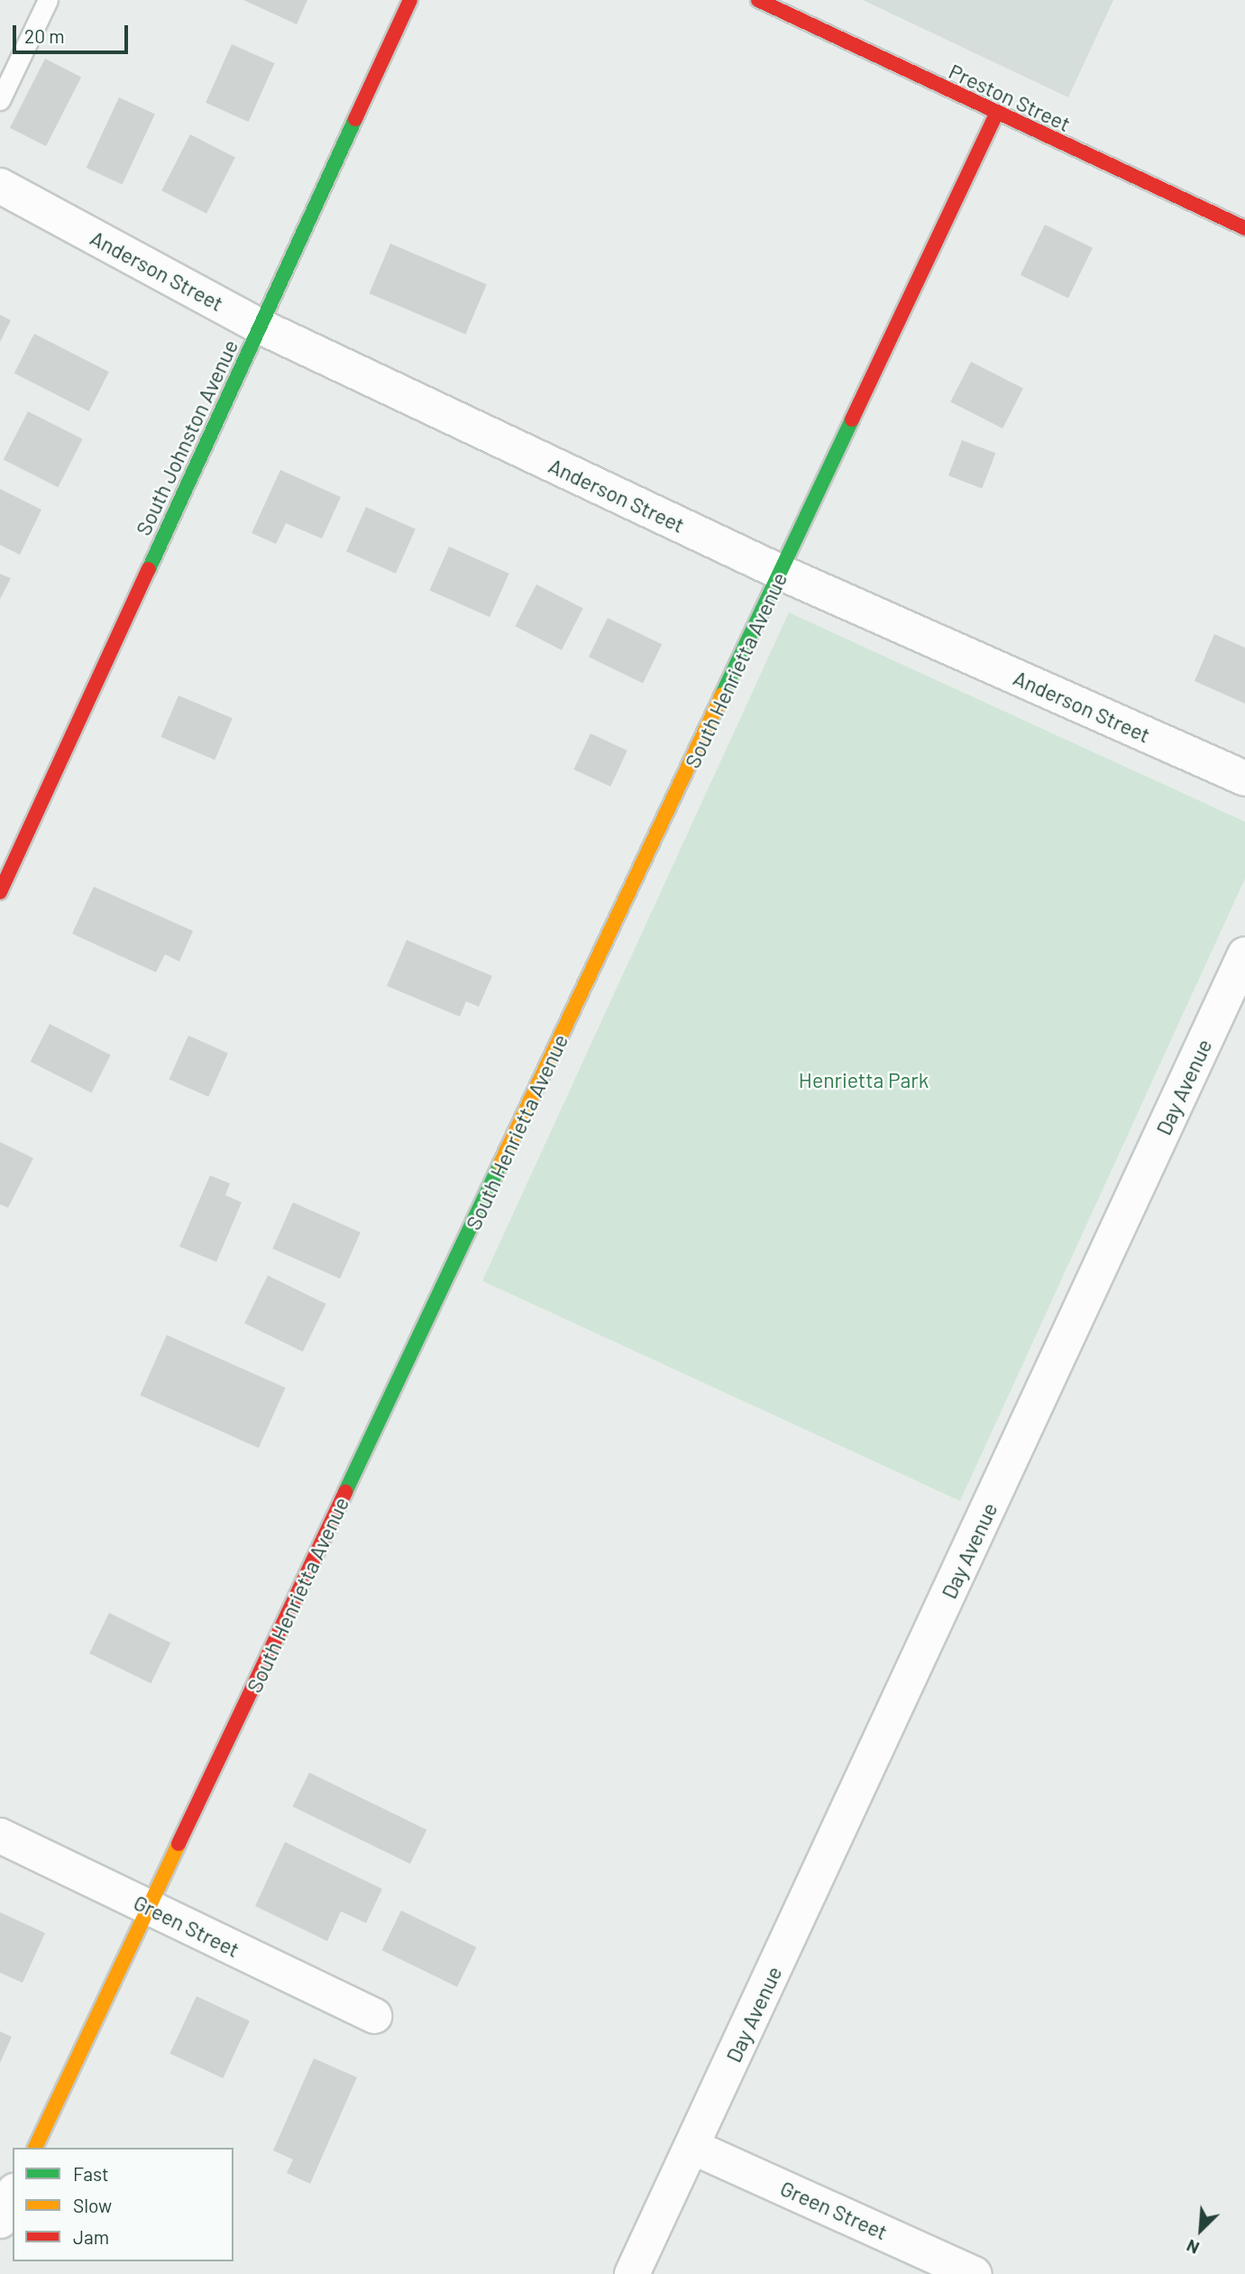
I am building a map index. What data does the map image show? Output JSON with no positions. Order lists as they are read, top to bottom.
{
  "streets": {
    "street": [
      "Preston Street",
      "Anderson Street",
      "South Johnston Avenue",
      "South Henrietta Avenue",
      "Day Avenue",
      "Green Street"
    ]
  },
  "crossings": [
    ["Preston Street", "South Henrietta Avenue"],
    ["Anderson Street", "South Johnston Avenue"],
    ["Anderson Street", "South Henrietta Avenue"],
    ["South Henrietta Avenue", "Green Street"],
    ["Day Avenue", "Green Street"]
  ],
  "parks": ["Henrietta Park"],
  "legend": ["Fast", "Slow", "Jam"],
  "scale_bar": "20 m",
  "north": "bottom left"
}
